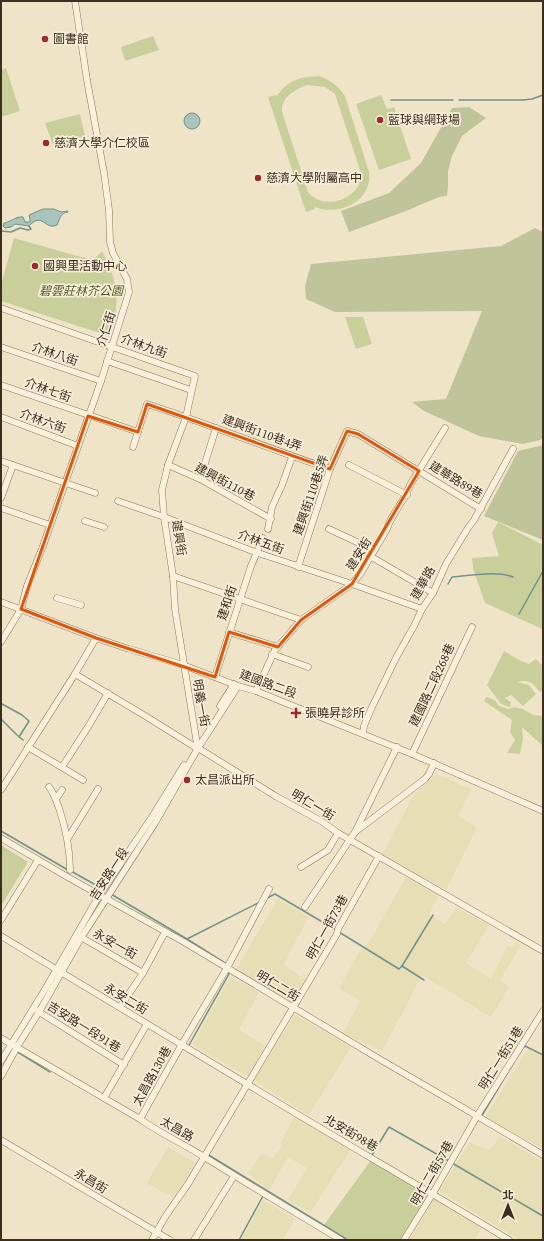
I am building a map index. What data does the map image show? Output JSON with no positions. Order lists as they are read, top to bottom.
{
  "streets": {
    "street": [
      "介仁街",
      "介林九街",
      "介林八街",
      "介林七街",
      "介林六街",
      "建興街110巷4弄",
      "建華路89巷",
      "建興街110巷",
      "建興街110巷5弄",
      "建興街",
      "介林五街",
      "建安街",
      "建華路",
      "建和街",
      "建國路二段",
      "建國路二段268巷",
      "明義一街",
      "明仁一街",
      "吉安路一段",
      "明仁一街73巷",
      "永安一街",
      "明仁二街",
      "永安二街",
      "吉安路一段91巷",
      "明仁一街51巷",
      "太昌路130巷",
      "太昌路",
      "北安街98巷",
      "明仁二街57巷",
      "永昌街"
    ]
  },
  "crossings": [
    ["介仁街", "介林九街"],
    ["介仁街", "介林八街"],
    ["介仁街", "介林七街"],
    ["介仁街", "介林六街"],
    ["介仁街", "建國路二段"],
    ["介林九街", "建興街110巷4弄"],
    ["介林九街", "建興街"],
    ["介林七街", "建興街110巷4弄"],
    ["建興街110巷4弄", "建興街110巷5弄"],
    ["建興街110巷4弄", "建興街"],
    ["建華路89巷", "建興街110巷5弄"],
    ["建華路89巷", "建安街"],
    ["建華路89巷", "建華路"],
    ["建興街110巷", "建興街"],
    ["建興街110巷5弄", "介林五街"],
    ["建興街110巷5弄", "建安街"],
    ["建興街", "介林五街"],
    ["建興街", "建國路二段"],
    ["建興街", "明義一街"],
    ["介林五街", "建安街"],
    ["介林五街", "建華路"],
    ["介林五街", "建和街"],
    ["建安街", "建國路二段"],
    ["建華路", "建國路二段"],
    ["建和街", "建國路二段"],
    ["建國路二段", "建國路二段268巷"],
    ["建國路二段", "明義一街"],
    ["建國路二段", "吉安路一段"],
    ["明義一街", "明仁一街"],
    ["明義一街", "吉安路一段"],
    ["明仁一街", "吉安路一段"],
    ["明仁一街", "明仁一街73巷"],
    ["吉安路一段", "永安一街"],
    ["吉安路一段", "明仁二街"],
    ["吉安路一段", "永安二街"],
    ["吉安路一段", "吉安路一段91巷"],
    ["吉安路一段", "太昌路"],
    ["明仁一街73巷", "明仁二街"],
    ["明仁一街73巷", "太昌路"],
    ["明仁一街73巷", "北安街98巷"],
    ["明仁一街73巷", "永昌街"],
    ["明仁二街", "明仁一街51巷"],
    ["明仁二街", "太昌路130巷"],
    ["明仁二街", "明仁二街57巷"],
    ["永安二街", "太昌路130巷"],
    ["永安二街", "北安街98巷"],
    ["明仁一街51巷", "明仁二街57巷"],
    ["太昌路130巷", "太昌路"],
    ["太昌路130巷", "北安街98巷"],
    ["北安街98巷", "明仁二街57巷"]
  ],
  "parks": ["碧雲莊林芥公園"],
  "places": {
    "other": [
      "圖書館",
      "藍球與網球場",
      "慈濟大學介仁校區",
      "慈濟大學附屬高中",
      "國興里活動中心",
      "太昌派出所"
    ],
    "health": ["張曉昇診所"]
  },
  "north": "top"
}
